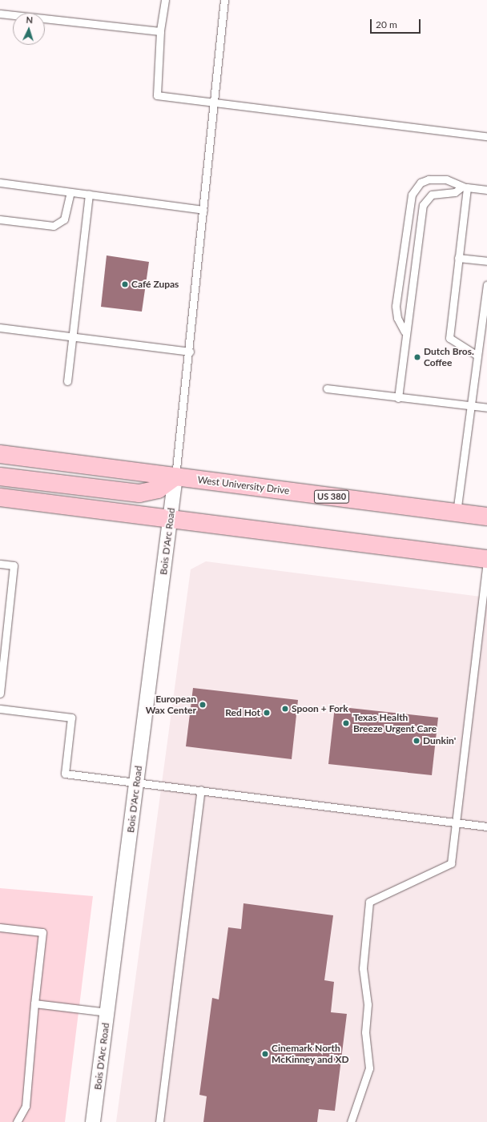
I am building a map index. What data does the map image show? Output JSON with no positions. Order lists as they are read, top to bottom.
{
  "streets": {
    "highway": ["West University Drive", "US 380"],
    "street": ["Bois D'Arc Road"]
  },
  "crossings": [
    ["West University Drive", "Bois D'Arc Road"]
  ],
  "places": [
    "Café Zupas",
    "Dutch Bros. Coffee",
    "European Wax Center",
    "Spoon + Fork",
    "Red Hot",
    "Texas Health Breeze Urgent Care",
    "Dunkin'",
    "Cinemark North McKinney and XD"
  ],
  "scale_bar": "20 m",
  "north": "top"
}
